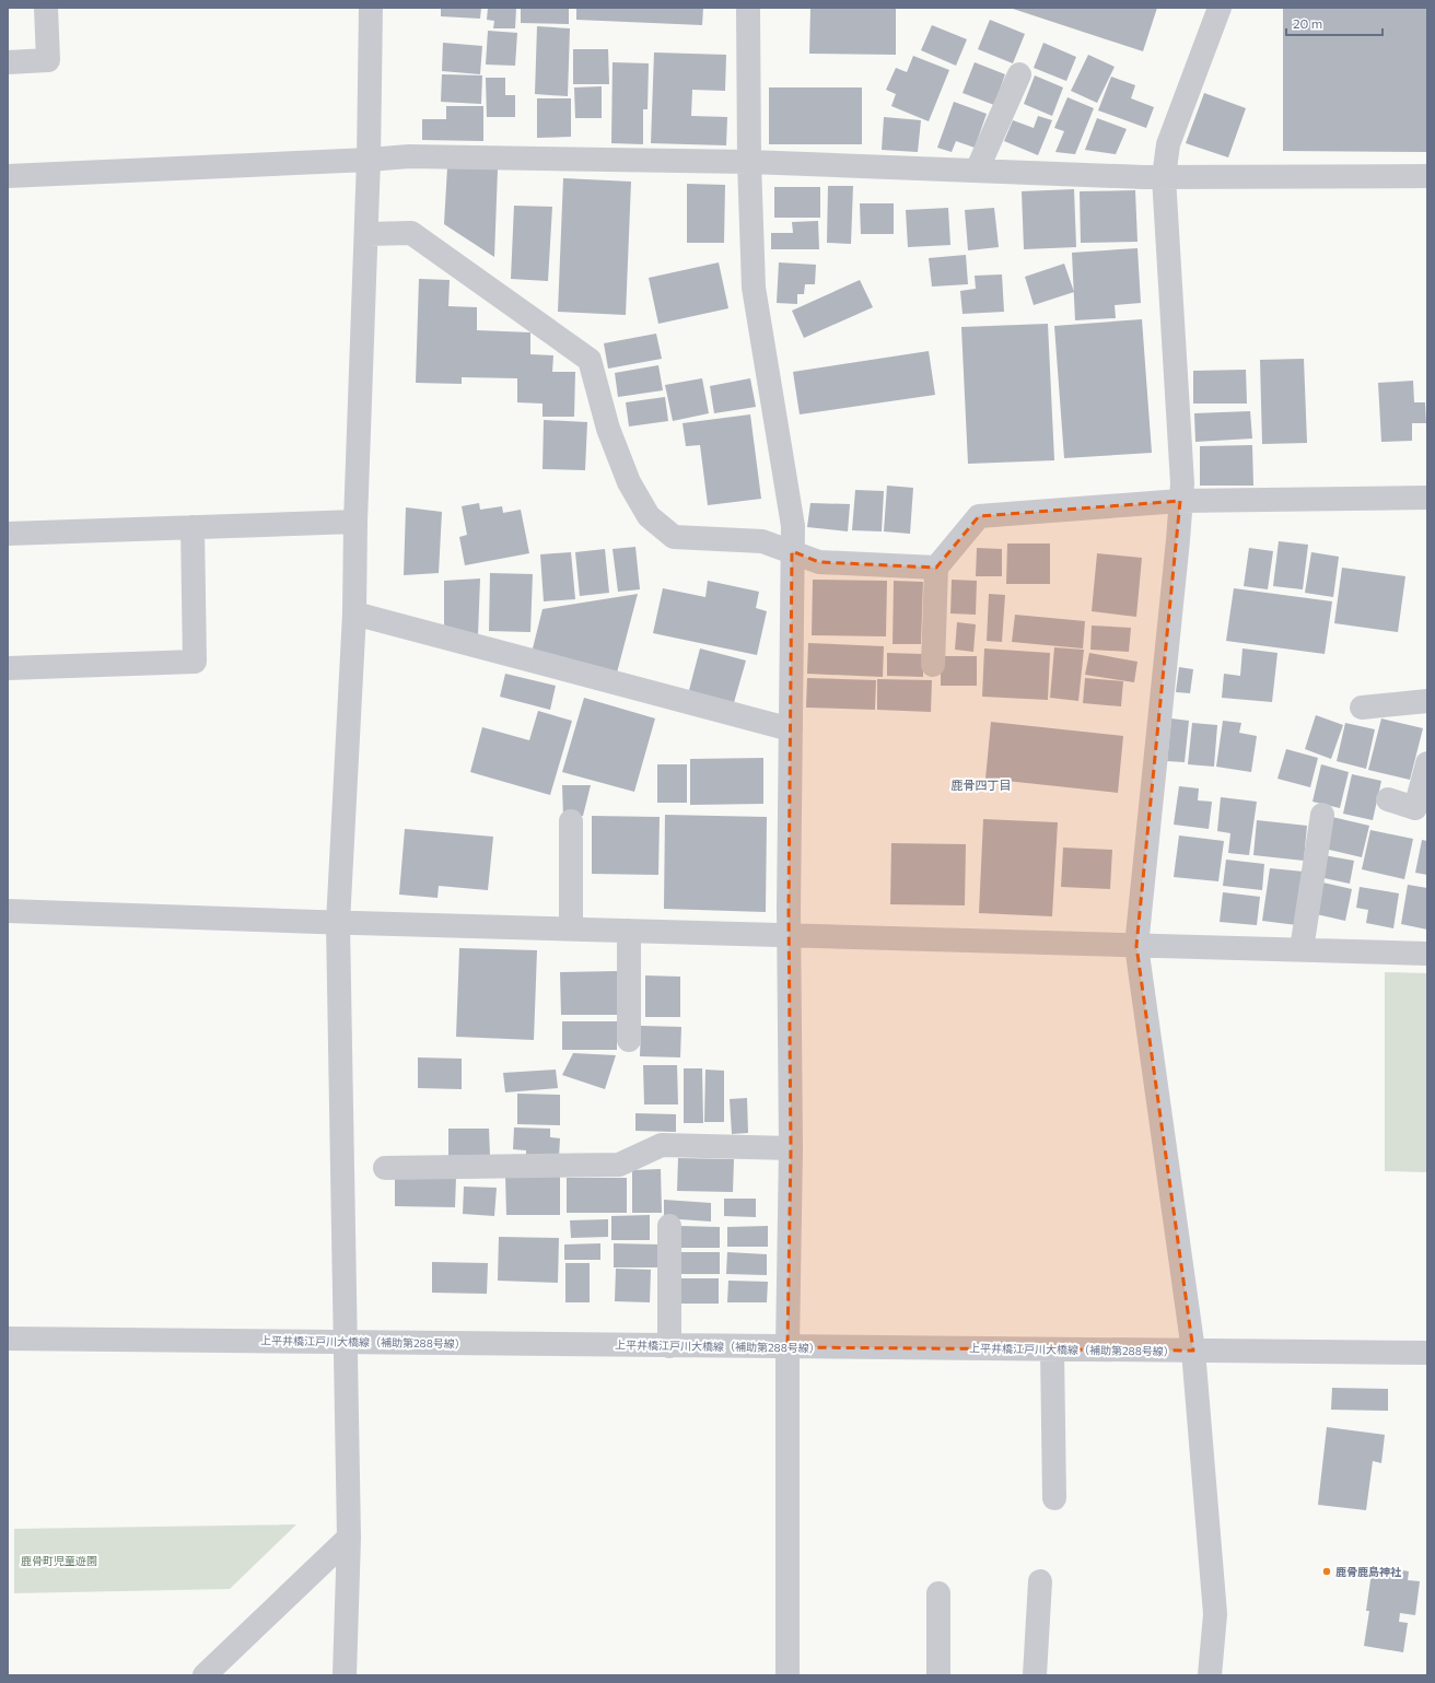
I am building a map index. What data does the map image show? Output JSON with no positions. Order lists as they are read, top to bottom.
{
  "streets": {
    "street": ["上平井橋江戸川大橋線（補助第288号線）"]
  },
  "districts": ["鹿骨四丁目"],
  "parks": ["鹿骨町児童遊園"],
  "places": ["鹿骨鹿島神社"],
  "scale_bar": "20 m"
}
